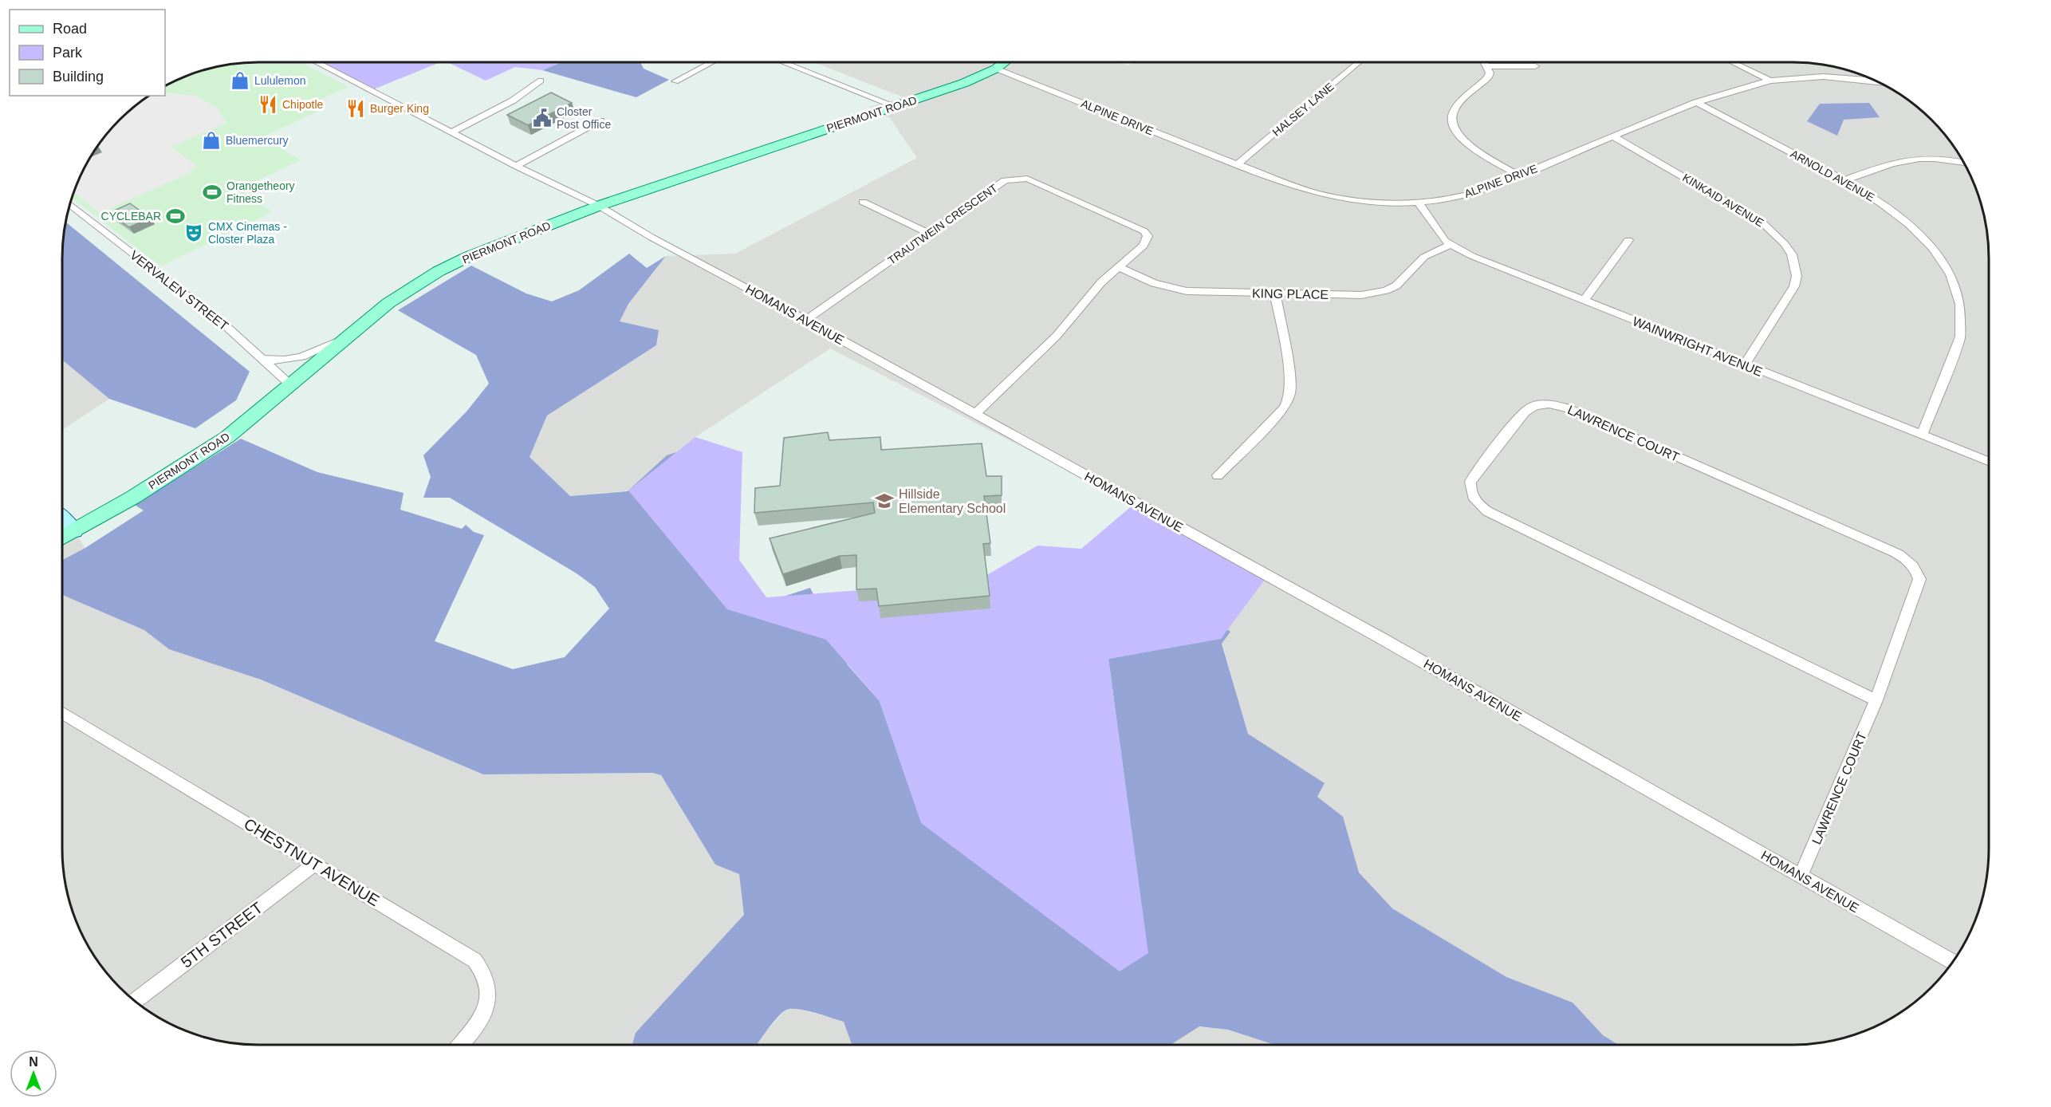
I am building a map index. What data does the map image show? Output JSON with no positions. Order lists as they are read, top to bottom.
{
  "streets": {
    "main road": ["PIERMONT ROAD"],
    "street": [
      "HALSEY LANE",
      "ALPINE DRIVE",
      "ARNOLD AVENUE",
      "KINKAID AVENUE",
      "TRAUTWEIN CRESCENT",
      "VERVALEN STREET",
      "KING PLACE",
      "HOMANS AVENUE",
      "WAINWRIGHT AVENUE",
      "LAWRENCE COURT",
      "CHESTNUT AVENUE",
      "5TH STREET"
    ]
  },
  "crossings": [
    ["HALSEY LANE", "ALPINE DRIVE"],
    ["PIERMONT ROAD", "ALPINE DRIVE"],
    ["PIERMONT ROAD", "VERVALEN STREET"],
    ["PIERMONT ROAD", "HOMANS AVENUE"],
    ["ALPINE DRIVE", "ARNOLD AVENUE"],
    ["ALPINE DRIVE", "KINKAID AVENUE"],
    ["ALPINE DRIVE", "WAINWRIGHT AVENUE"],
    ["ARNOLD AVENUE", "WAINWRIGHT AVENUE"],
    ["KINKAID AVENUE", "WAINWRIGHT AVENUE"],
    ["TRAUTWEIN CRESCENT", "KING PLACE"],
    ["TRAUTWEIN CRESCENT", "HOMANS AVENUE"],
    ["KING PLACE", "WAINWRIGHT AVENUE"],
    ["HOMANS AVENUE", "LAWRENCE COURT"],
    ["CHESTNUT AVENUE", "5TH STREET"]
  ],
  "places": {
    "shop": ["Lululemon", "Bluemercury"],
    "restaurant": ["Chipotle", "Burger King"],
    "public building": ["Closter Post Office"],
    "sports": ["Orangetheory Fitness", "CYCLEBAR"],
    "theatre": ["CMX Cinemas - Closter Plaza"],
    "school or university": ["Hillside Elementary School"]
  },
  "legend": ["Road", "Park", "Building"],
  "north": "top"
}
